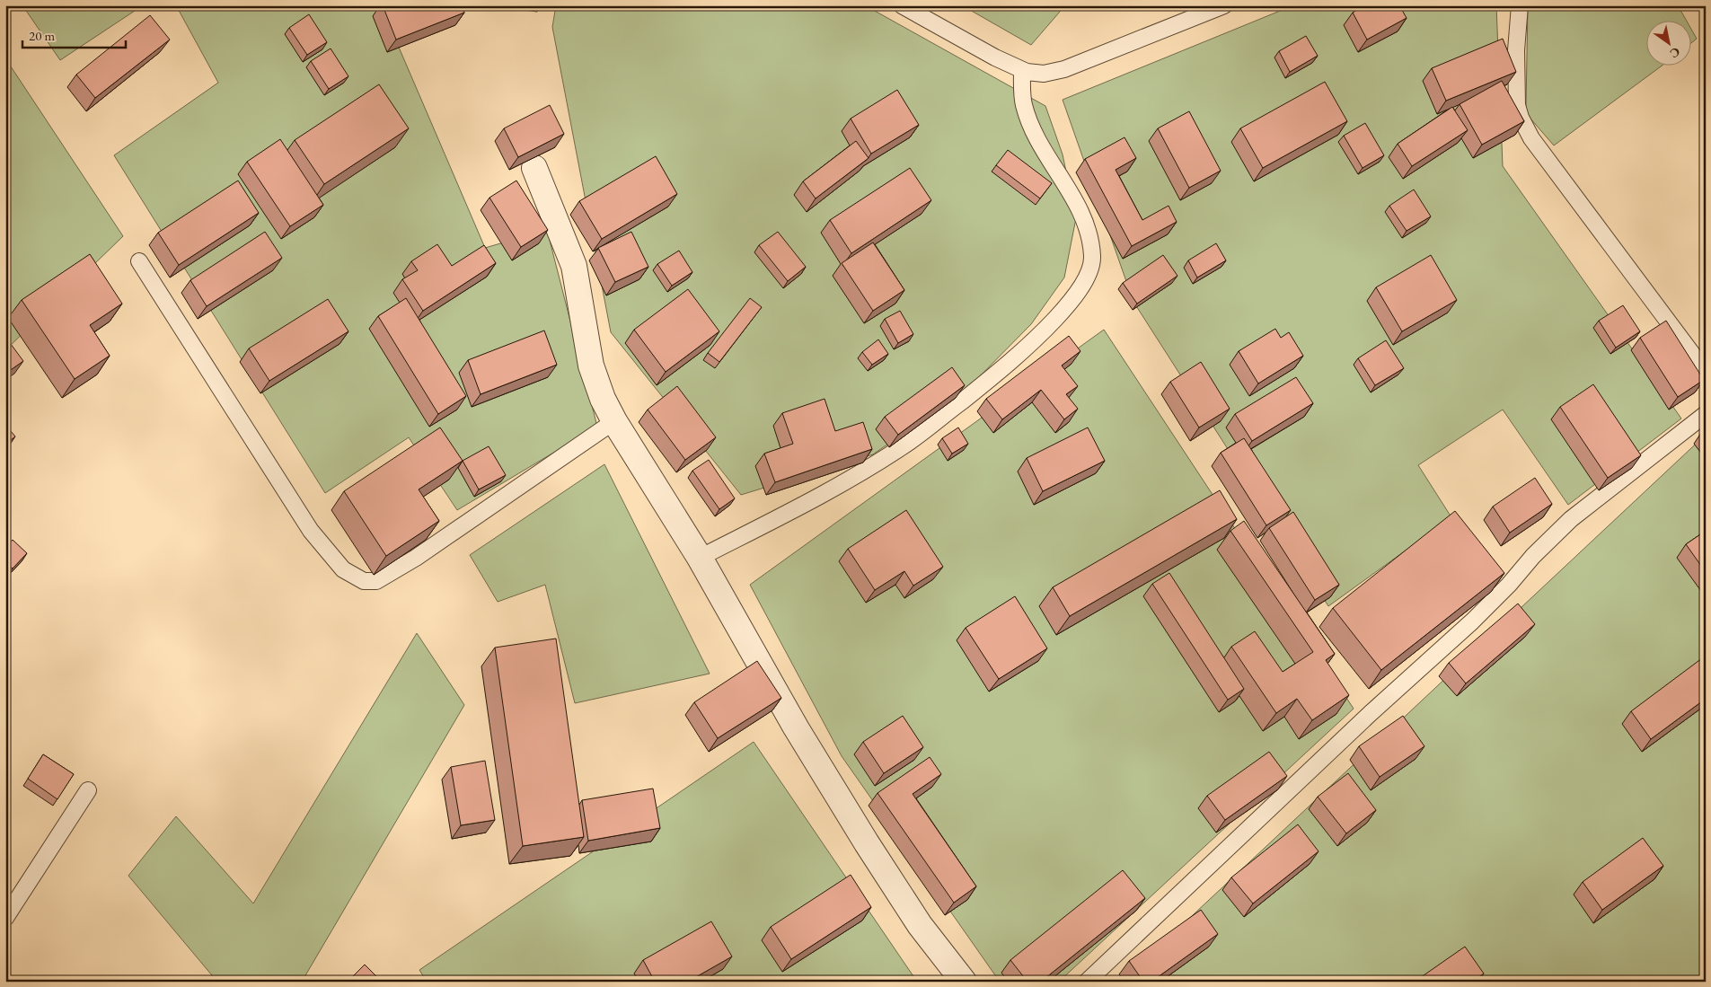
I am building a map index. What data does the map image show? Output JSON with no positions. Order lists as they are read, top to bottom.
{
  "scale_bar": "20 m",
  "north": "bottom right"
}
